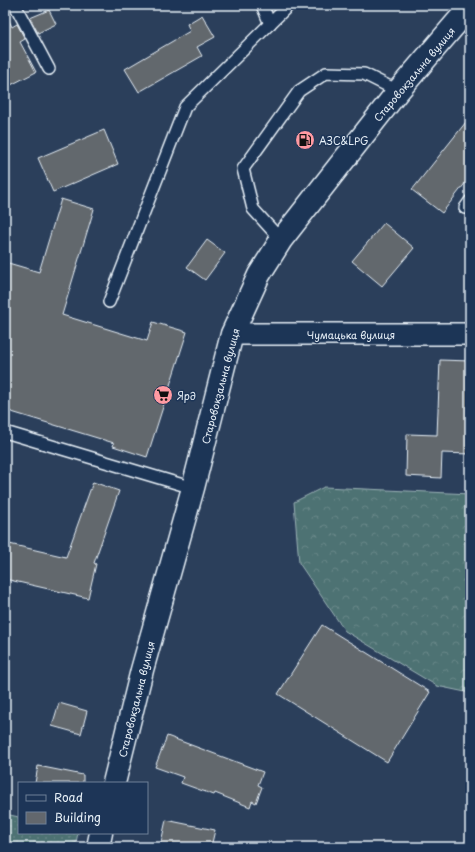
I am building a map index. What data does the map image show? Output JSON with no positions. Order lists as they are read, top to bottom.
{
  "streets": {
    "main road": ["Старовокзальна вулиця"],
    "street": ["Чумацька вулиця"]
  },
  "crossings": [
    ["Старовокзальна вулиця", "Чумацька вулиця"]
  ],
  "places": {
    "fuel station": ["АЗС&LPG"],
    "supermarket": ["Ярд"]
  },
  "legend": ["Road", "Building"]
}
